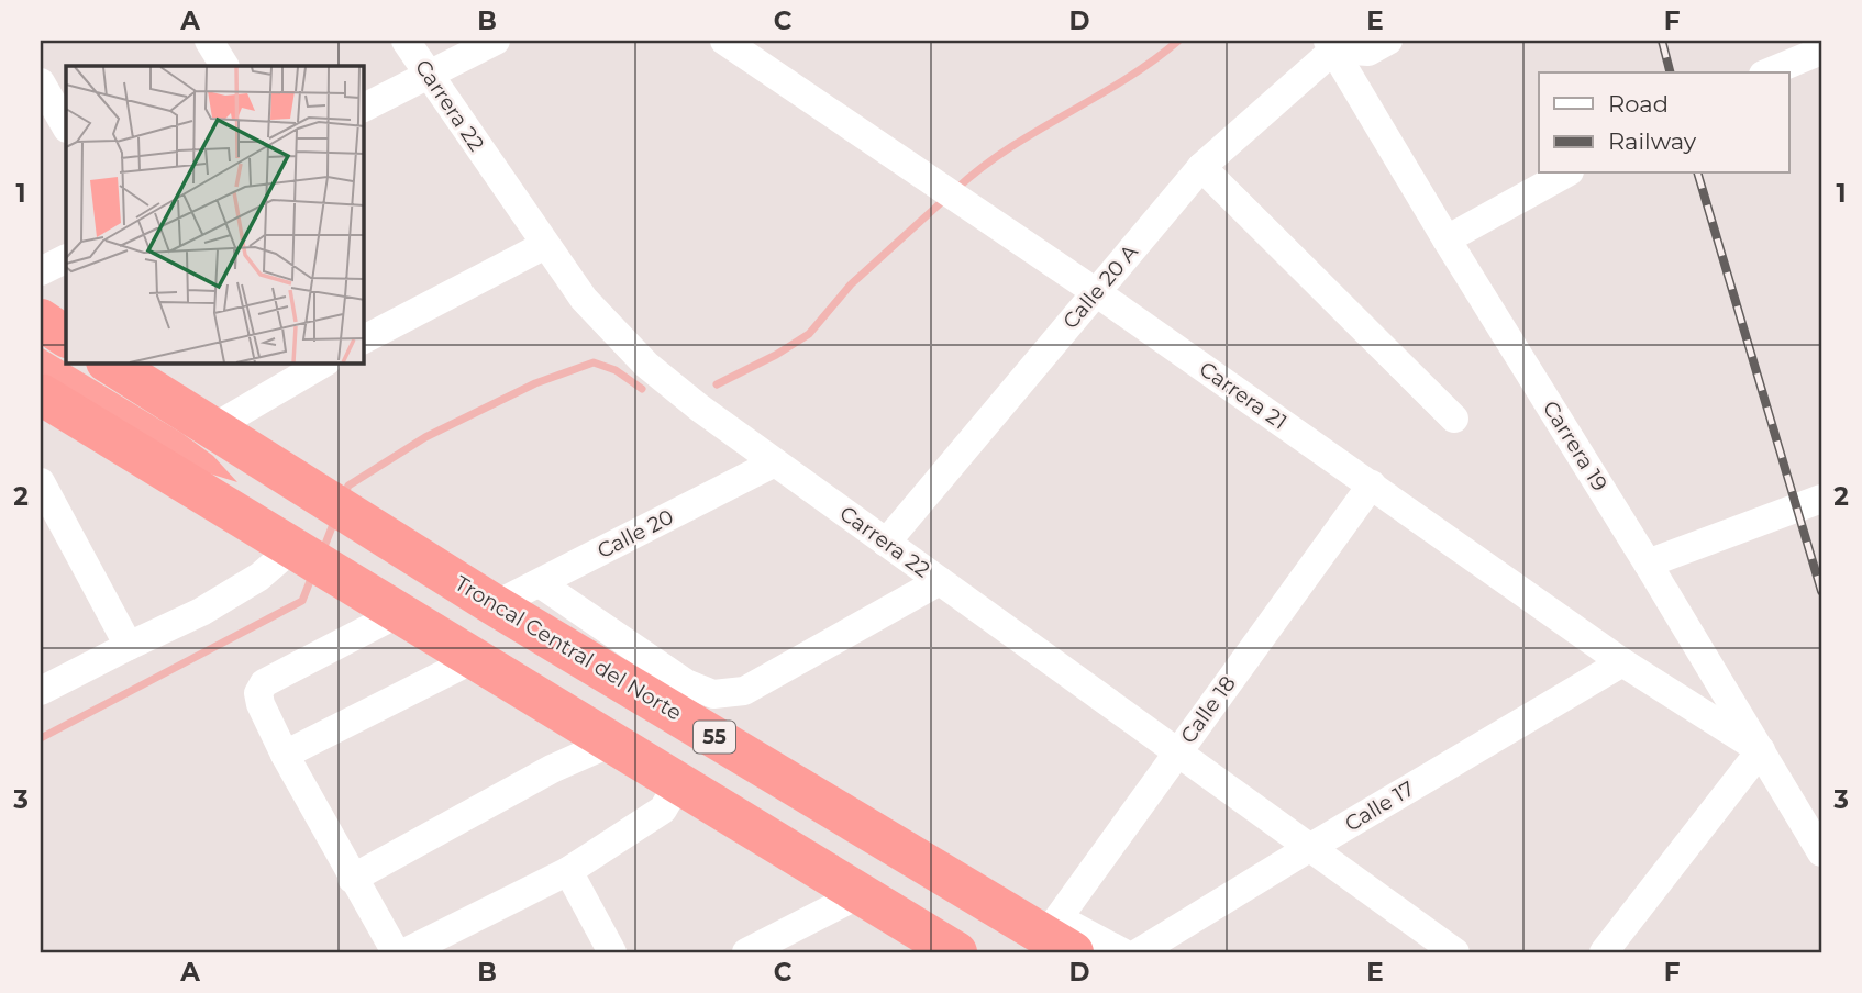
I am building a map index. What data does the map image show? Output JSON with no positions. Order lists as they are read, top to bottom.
{
  "streets": {
    "highway": ["Troncal Central del Norte", "55"],
    "street": [
      "Carrera 22",
      "Calle 20 A",
      "Carrera 21",
      "Carrera 19",
      "Calle 20",
      "Calle 18",
      "Calle 17"
    ]
  },
  "crossings": [
    ["Carrera 22", "Calle 20 A"],
    ["Carrera 22", "Calle 20"],
    ["Carrera 22", "Calle 18"],
    ["Carrera 22", "Calle 17"],
    ["Calle 20 A", "Carrera 21"],
    ["Calle 20 A", "Carrera 19"],
    ["Carrera 21", "Carrera 19"],
    ["Carrera 21", "Calle 18"],
    ["Carrera 21", "Calle 17"],
    ["Calle 20", "Troncal Central del Norte"],
    ["Troncal Central del Norte", "Calle 18"]
  ],
  "legend": ["Road", "Railway"],
  "grid": {
    "columns": [
      "A",
      "B",
      "C",
      "D",
      "E",
      "F"
    ],
    "rows": ["1", "2", "3"]
  }
}
